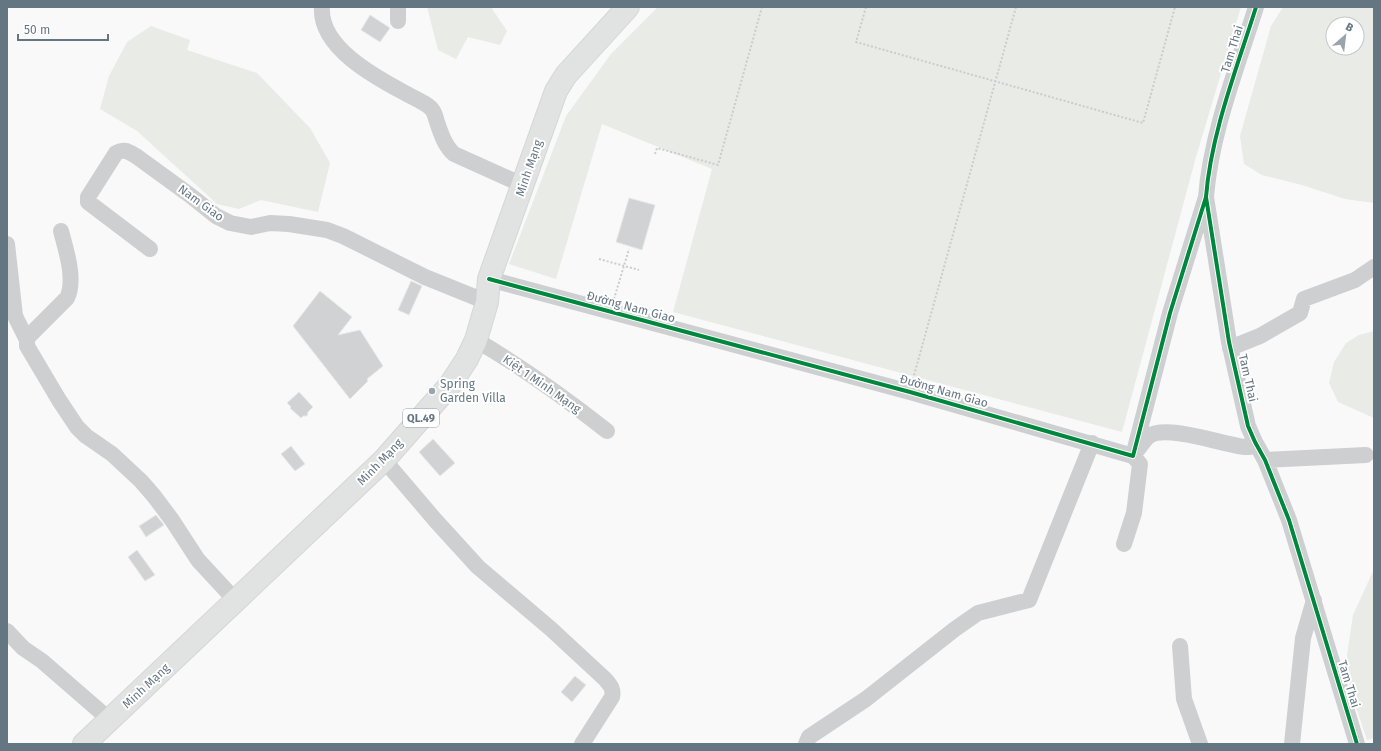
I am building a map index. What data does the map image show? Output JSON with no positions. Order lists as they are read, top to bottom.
{
  "streets": {
    "highway": ["Minh Mạng", "QL.49"],
    "street": [
      "Tam Thai",
      "Nam Giao",
      "Đường Nam Giao",
      "Kiệt 1 Minh Mạng"
    ]
  },
  "crossings": [
    ["Minh Mạng", "Nam Giao"],
    ["Minh Mạng", "Đường Nam Giao"],
    ["Minh Mạng", "Kiệt 1 Minh Mạng"]
  ],
  "places": ["Spring Garden Villa"],
  "scale_bar": "50 m",
  "north": "top right"
}
